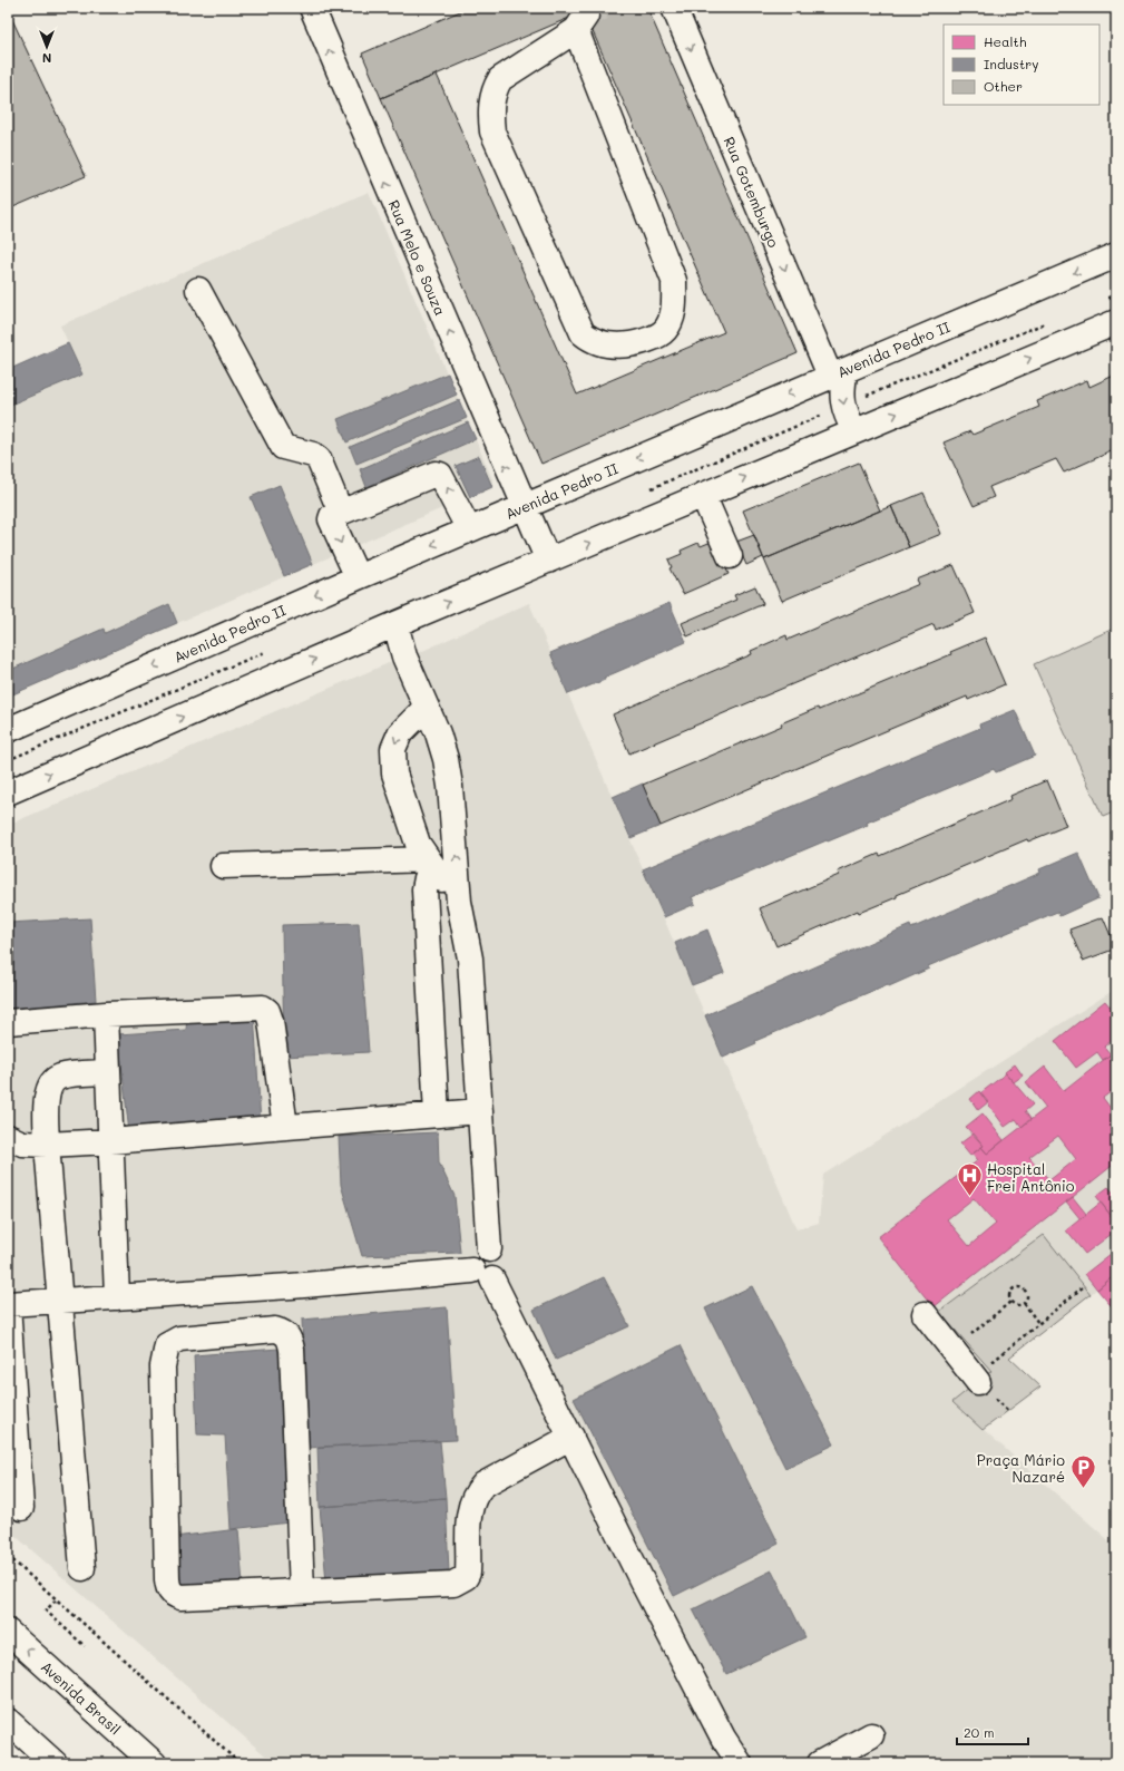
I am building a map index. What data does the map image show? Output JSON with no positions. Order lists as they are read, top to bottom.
{
  "streets": {
    "street": [
      "Rua Gotemburgo",
      "Rua Melo e Souza",
      "Avenida Pedro II",
      "Avenida Brasil"
    ]
  },
  "crossings": [
    ["Rua Gotemburgo", "Avenida Pedro II"],
    ["Rua Melo e Souza", "Avenida Pedro II"]
  ],
  "one_way": ["Rua Gotemburgo"],
  "places": {
    "hospital": ["Hospital Frei Antônio"],
    "parking": ["Praça Mário Nazaré"]
  },
  "legend": ["Health", "Industry", "Other"],
  "scale_bar": "20 m",
  "north": "bottom"
}
